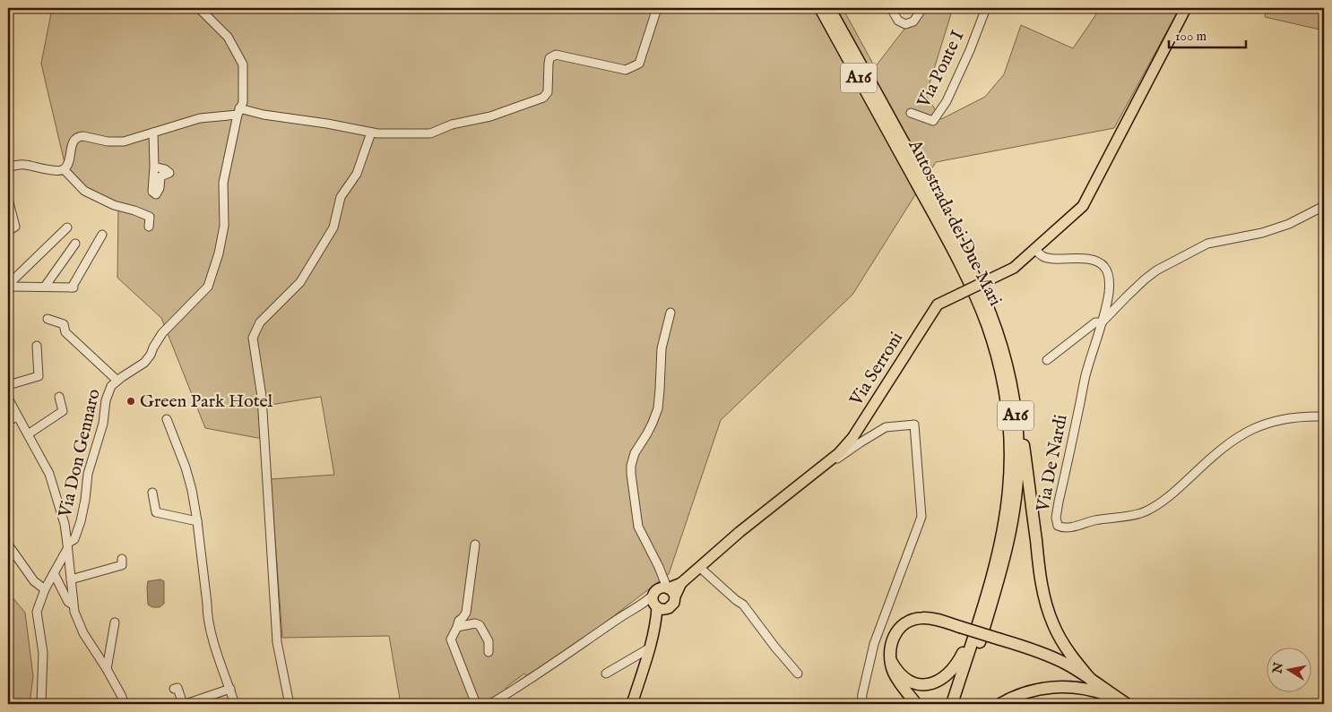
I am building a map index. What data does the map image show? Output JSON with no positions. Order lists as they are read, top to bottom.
{
  "streets": {
    "highway": ["A16", "Autostrada dei Due Mari"],
    "main road": ["Via Serroni"],
    "street": ["Via Ponte I", "Via Don Gennaro", "Via De Nardi"]
  },
  "crossings": [
    ["Via Serroni", "Via De Nardi"]
  ],
  "places": ["Green Park Hotel"],
  "scale_bar": "100 m",
  "north": "left"
}
